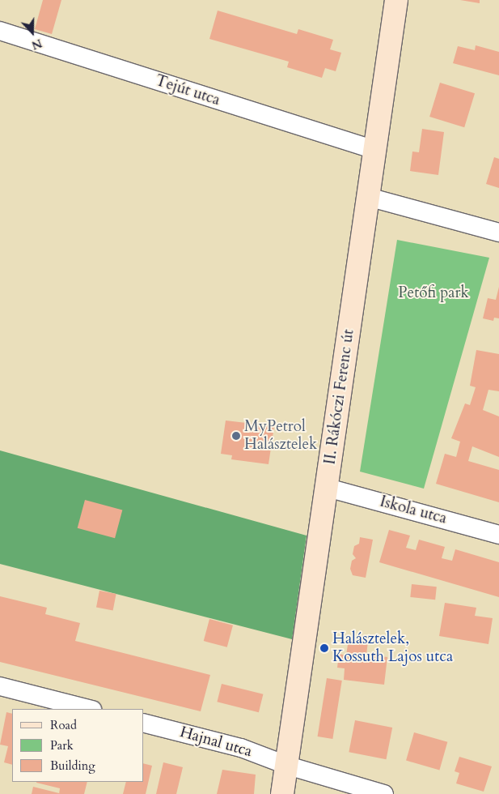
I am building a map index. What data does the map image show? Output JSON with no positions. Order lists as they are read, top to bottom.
{
  "streets": {
    "main road": ["II. Rákóczi Ferenc út"],
    "street": ["Tejút utca", "Iskola utca", "Hajnal utca"]
  },
  "crossings": [
    ["Tejút utca", "II. Rákóczi Ferenc út"],
    ["II. Rákóczi Ferenc út", "Iskola utca"],
    ["II. Rákóczi Ferenc út", "Hajnal utca"]
  ],
  "parks": ["Petőfi park"],
  "places": ["MyPetrol Halásztelek", "Halásztelek, Kossuth Lajos utca"],
  "legend": ["Road", "Park", "Building"],
  "north": "bottom"
}
